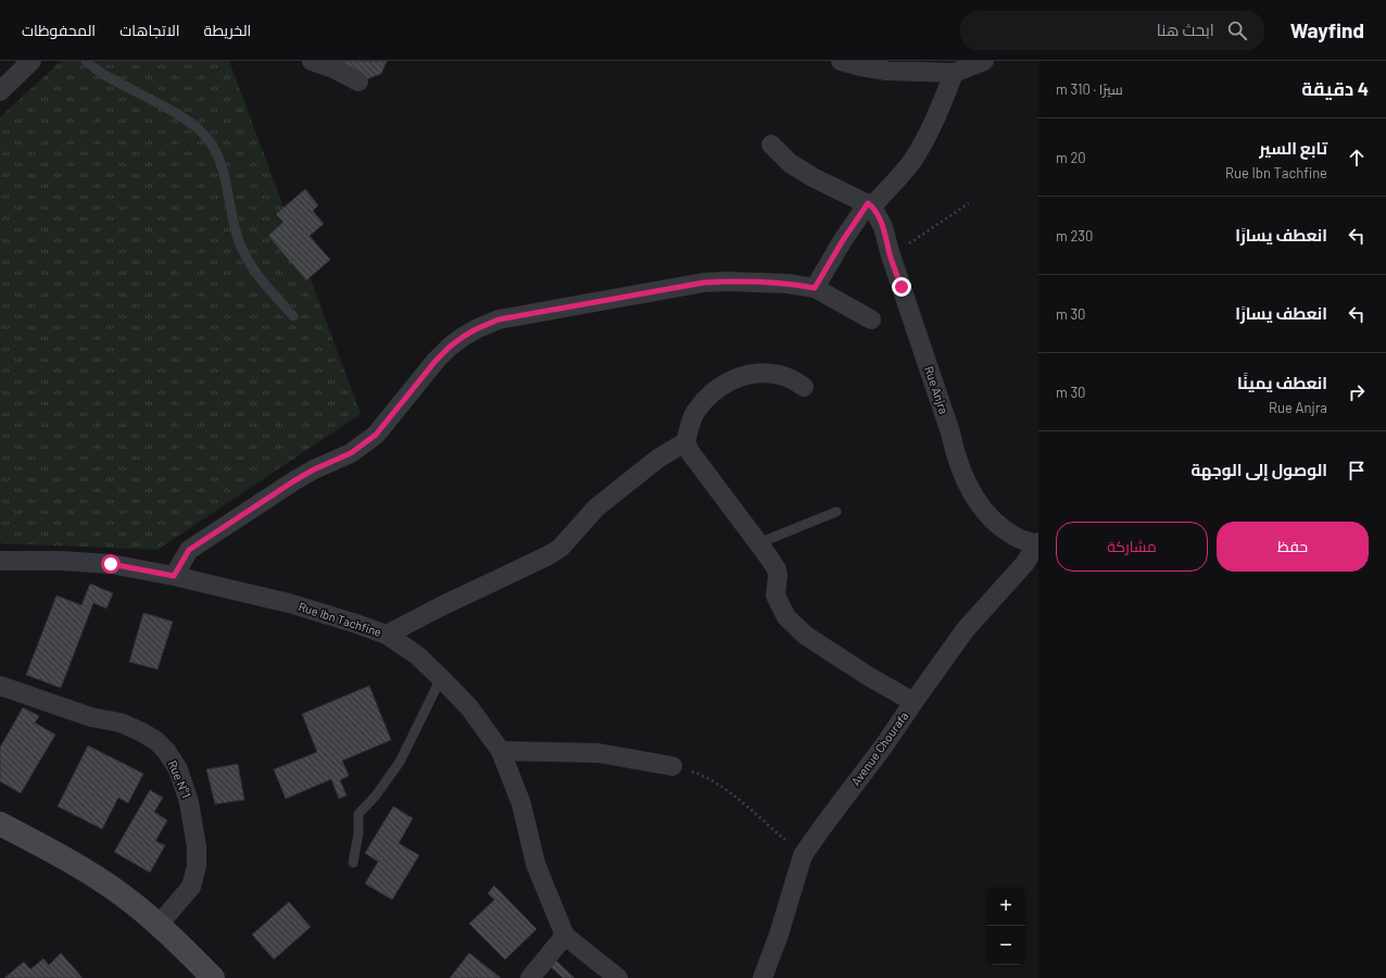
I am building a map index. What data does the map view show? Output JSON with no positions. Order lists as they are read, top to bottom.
{
  "streets": {
    "street": [
      "Rue Anjra",
      "Rue Ibn Tachfine",
      "Avenue Chourafa",
      "Rue N°1"
    ]
  },
  "crossings": [
    ["Rue Anjra", "Avenue Chourafa"]
  ],
  "page": {
    "header": "Wayfind",
    "search": "ابحث هنا",
    "nav": ["الخريطة", "الاتجاهات", "المحفوظات"],
    "heading": ["4 دقيقة", "سيرًا · 310 m"],
    "list": [
      ["تابع السير", "Rue Ibn Tachfine", "20 m"],
      ["انعطف يسارًا", "230 m"],
      ["انعطف يسارًا", "30 m"],
      ["انعطف يمينًا", "Rue Anjra", "30 m"],
      "الوصول إلى الوجهة"
    ],
    "buttons": ["حفظ", "مشاركة"],
    "map_buttons": ["+", "−"]
  }
}
